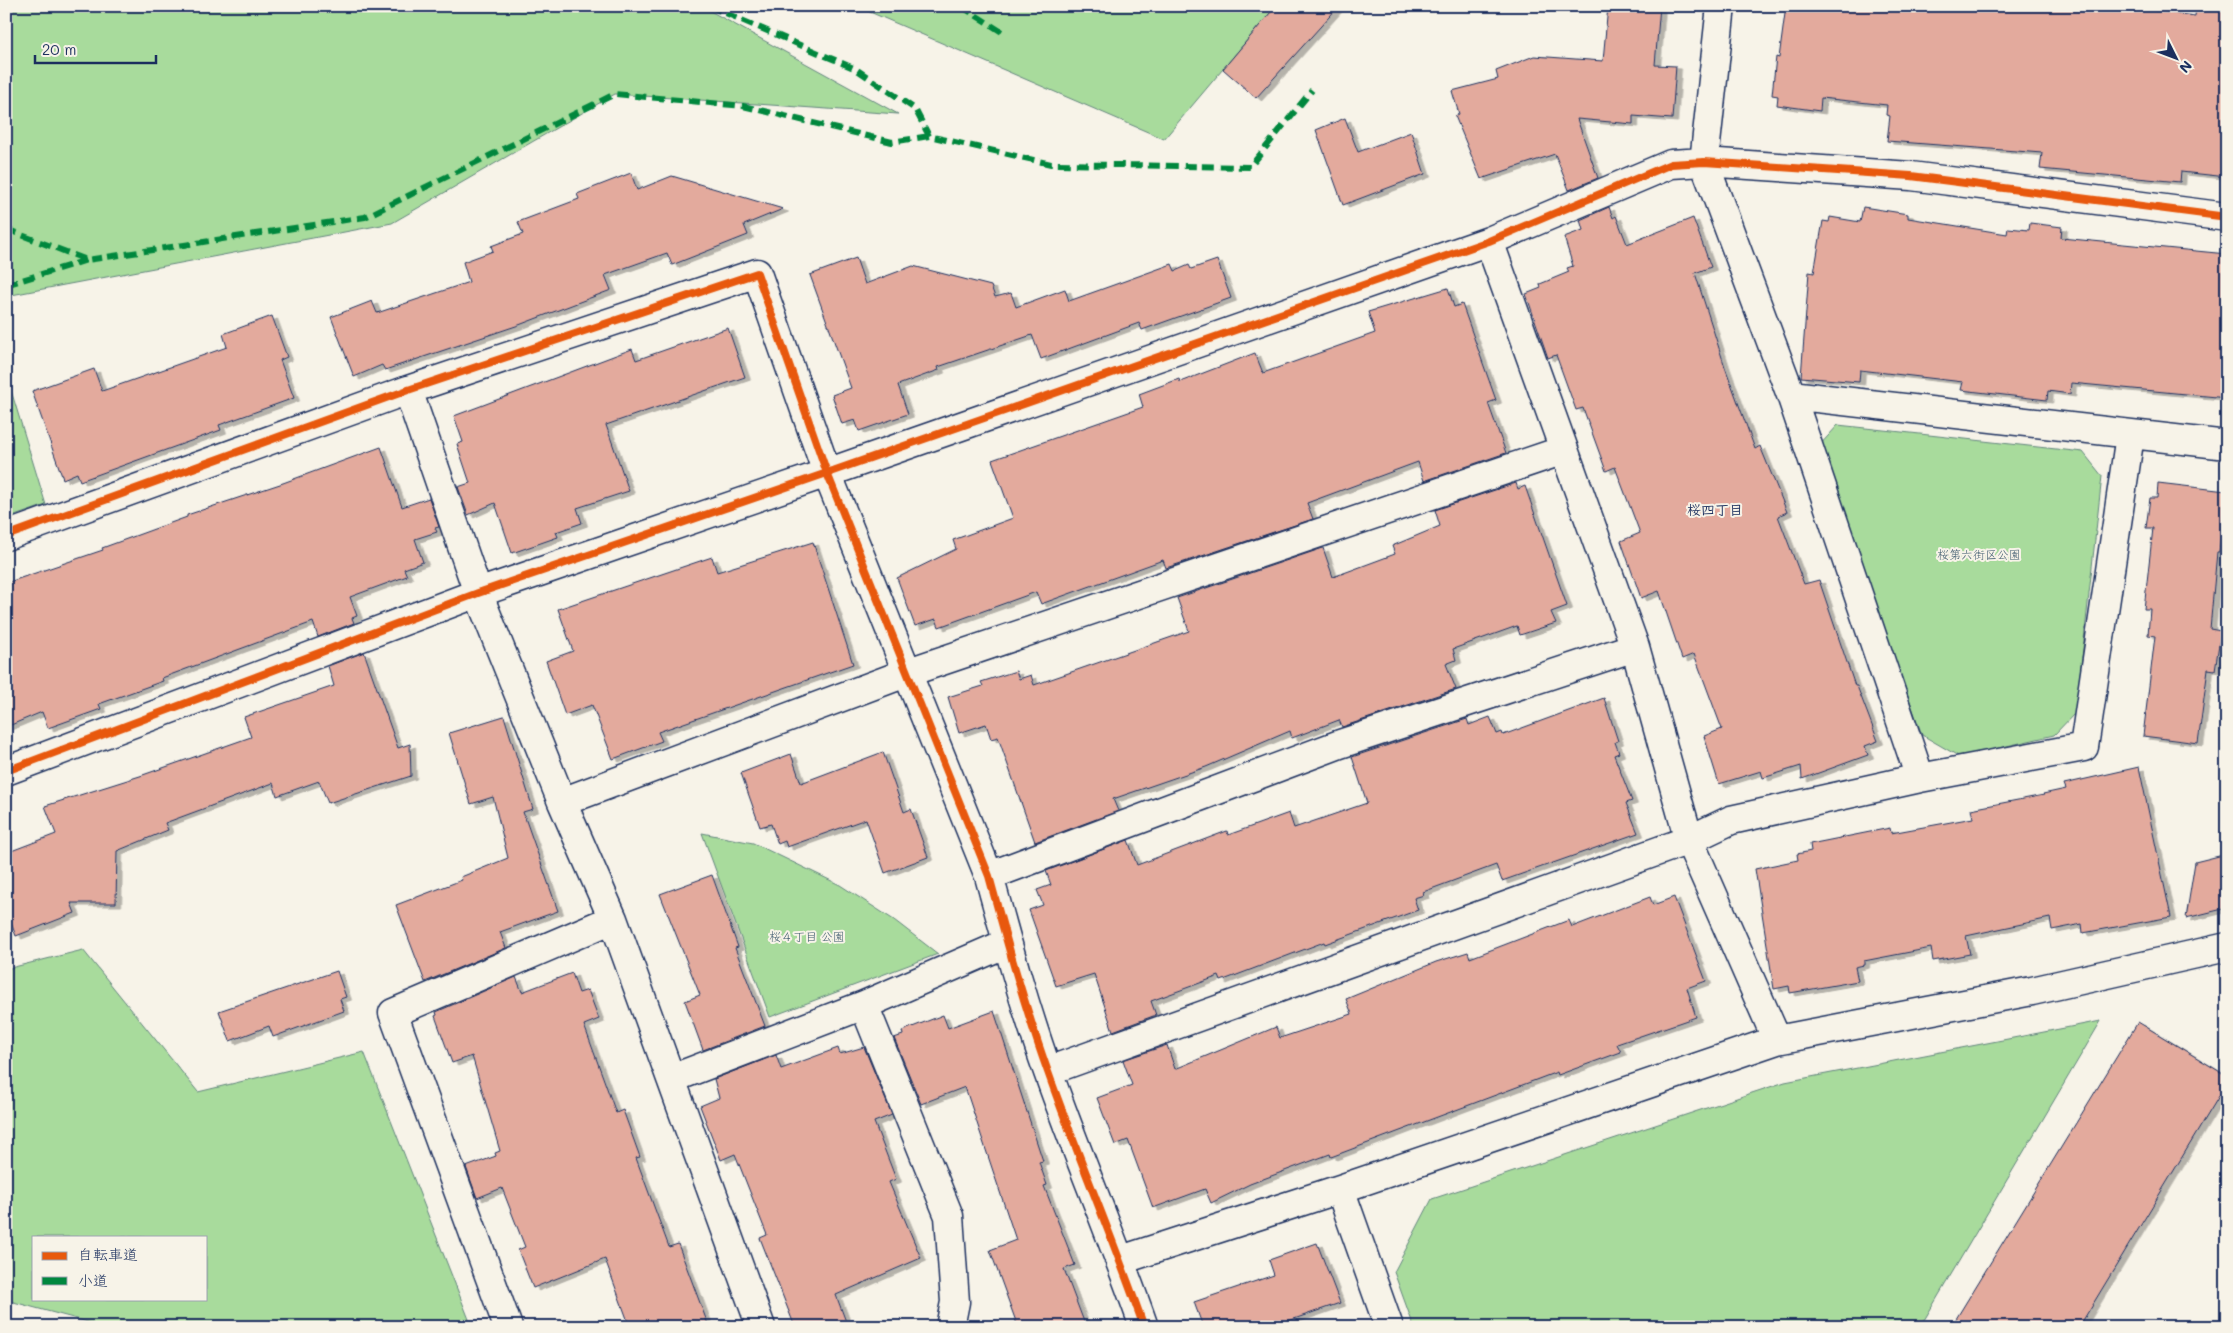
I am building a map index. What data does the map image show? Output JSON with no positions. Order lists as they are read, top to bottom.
{
  "districts": ["桜四丁目"],
  "parks": ["桜第六街区公園", "桜４丁目 公園"],
  "legend": ["自転車道", "小道"],
  "scale_bar": "20 m",
  "north": "bottom right"
}
